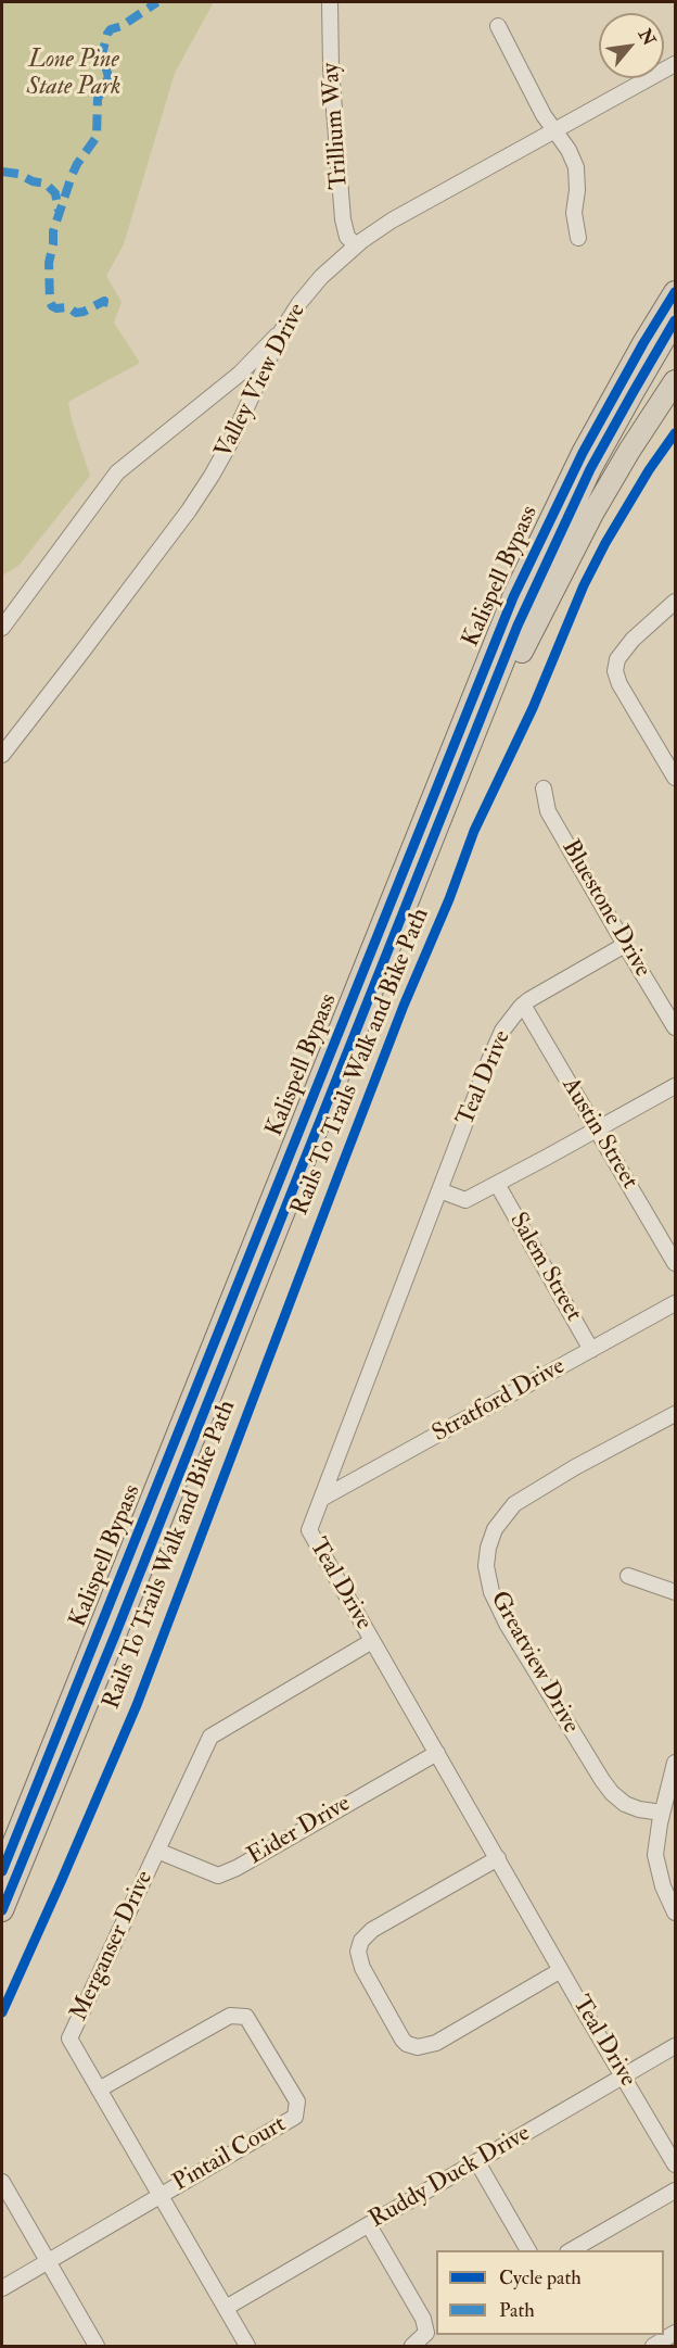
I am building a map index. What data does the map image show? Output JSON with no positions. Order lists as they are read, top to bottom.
{
  "streets": {
    "highway": ["Kalispell Bypass"],
    "street": [
      "Trillium Way",
      "Valley View Drive",
      "Bluestone Drive",
      "Teal Drive",
      "Austin Street",
      "Salem Street",
      "Stratford Drive",
      "Greatview Drive",
      "Eider Drive",
      "Merganser Drive",
      "Pintail Court",
      "Ruddy Duck Drive"
    ],
    "cycle path": ["Rails To Trails Walk and Bike Path"]
  },
  "crossings": [
    ["Trillium Way", "Valley View Drive"],
    ["Bluestone Drive", "Teal Drive"],
    ["Teal Drive", "Austin Street"],
    ["Teal Drive", "Stratford Drive"],
    ["Teal Drive", "Eider Drive"],
    ["Teal Drive", "Merganser Drive"],
    ["Teal Drive", "Ruddy Duck Drive"],
    ["Salem Street", "Stratford Drive"],
    ["Eider Drive", "Merganser Drive"],
    ["Merganser Drive", "Pintail Court"],
    ["Merganser Drive", "Ruddy Duck Drive"]
  ],
  "parks": ["Lone Pine State Park"],
  "legend": ["Cycle path", "Path"],
  "north": "top right"
}
